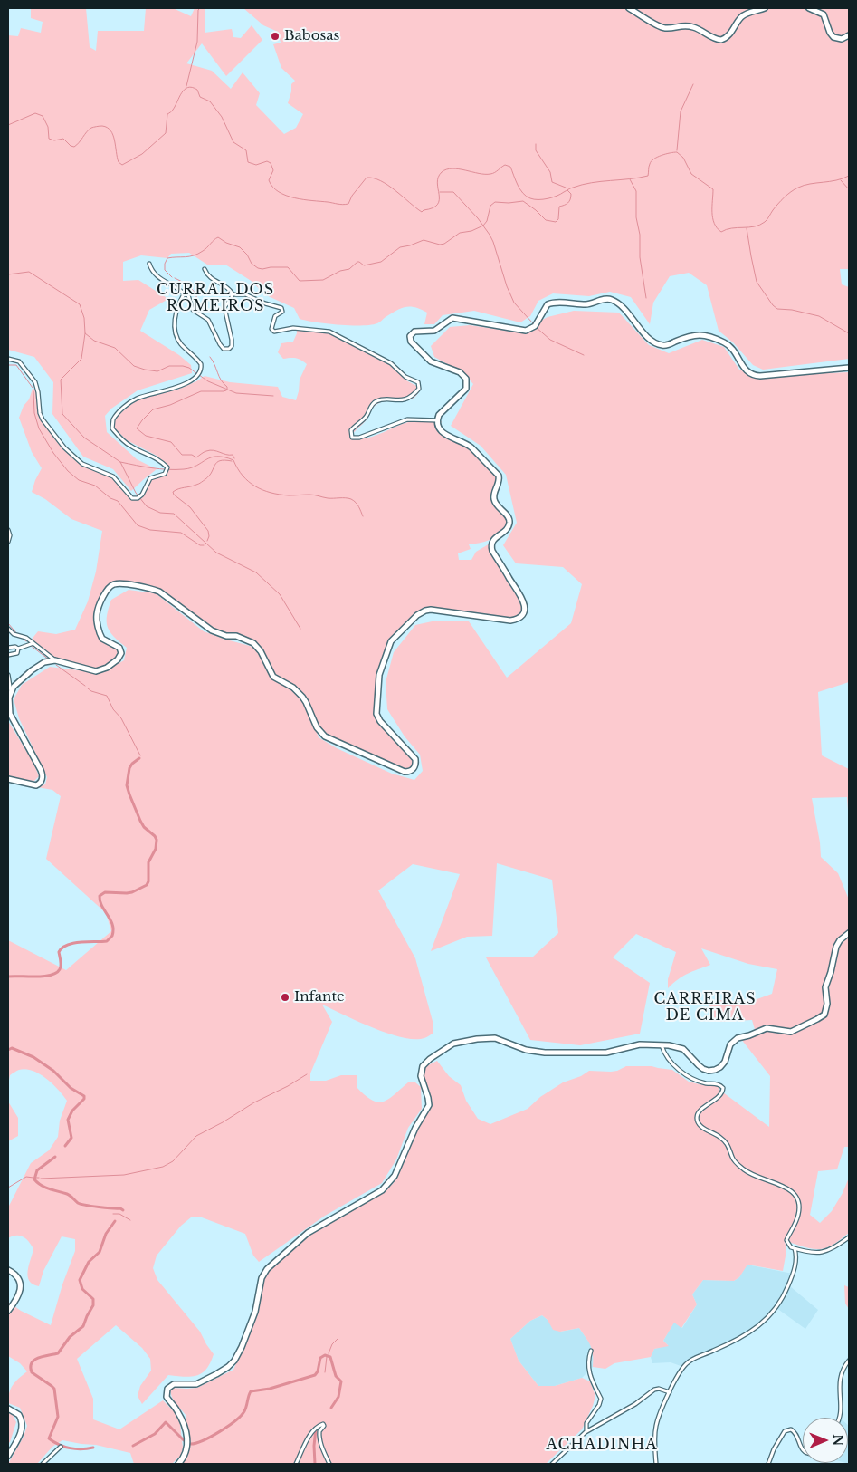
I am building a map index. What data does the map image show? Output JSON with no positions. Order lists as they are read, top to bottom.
{
  "districts": ["CURRAL DOS ROMEIROS", "CARREIRAS DE CIMA", "ACHADINHA"],
  "places": ["Babosas", "Infante"],
  "north": "right"
}
